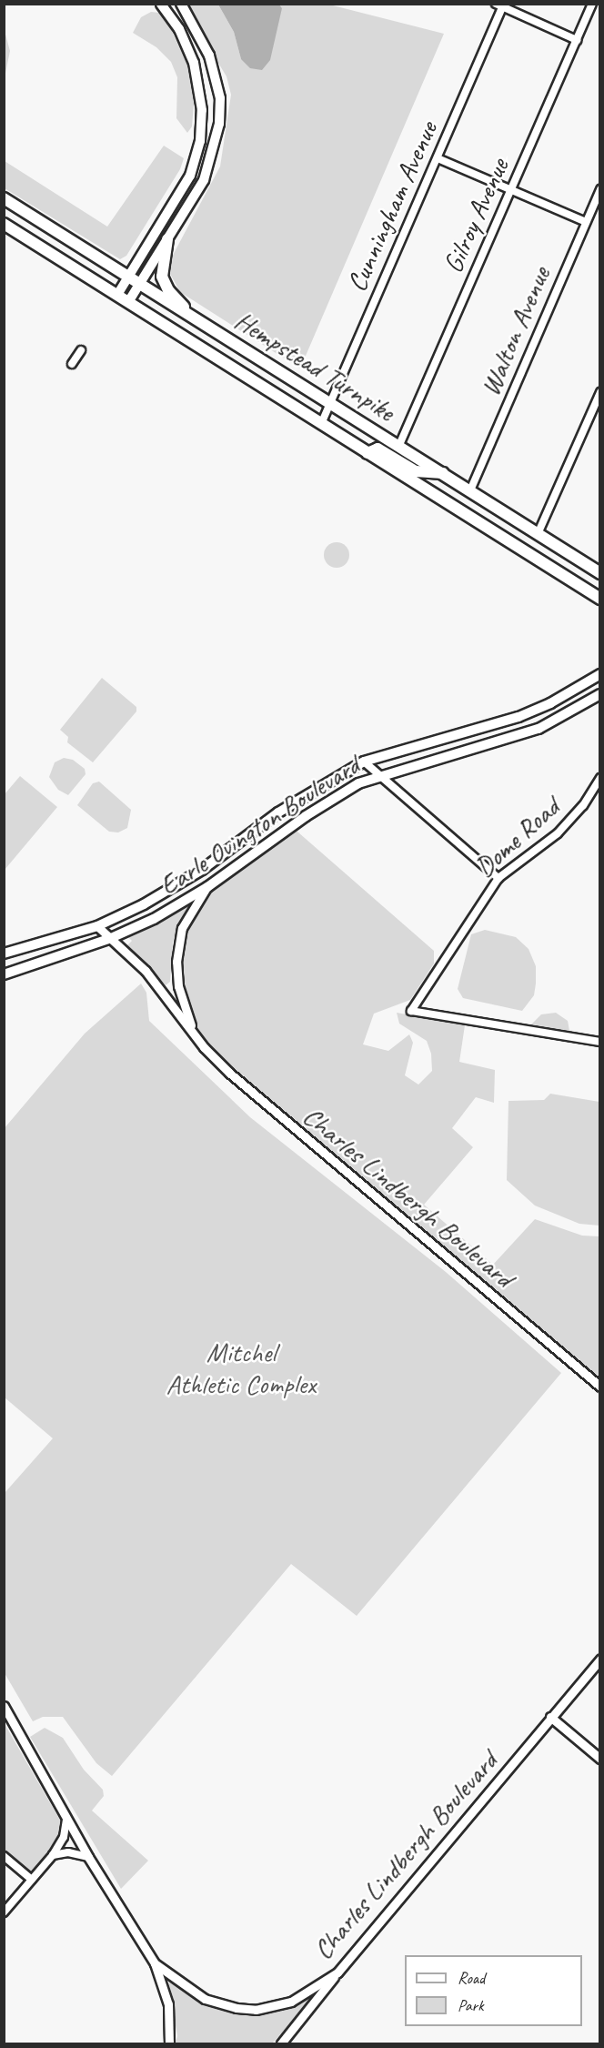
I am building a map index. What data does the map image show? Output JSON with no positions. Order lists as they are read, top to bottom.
{
  "streets": {
    "main road": ["Hempstead Turnpike", "Earle Ovington Boulevard"],
    "street": [
      "Cunningham Avenue",
      "Gilroy Avenue",
      "Walton Avenue",
      "Dome Road",
      "Charles Lindbergh Boulevard"
    ]
  },
  "crossings": [
    ["Cunningham Avenue", "Hempstead Turnpike"],
    ["Gilroy Avenue", "Hempstead Turnpike"],
    ["Walton Avenue", "Hempstead Turnpike"],
    ["Earle Ovington Boulevard", "Charles Lindbergh Boulevard"]
  ],
  "parks": ["Mitchel Athletic Complex"],
  "legend": ["Road", "Park"]
}
